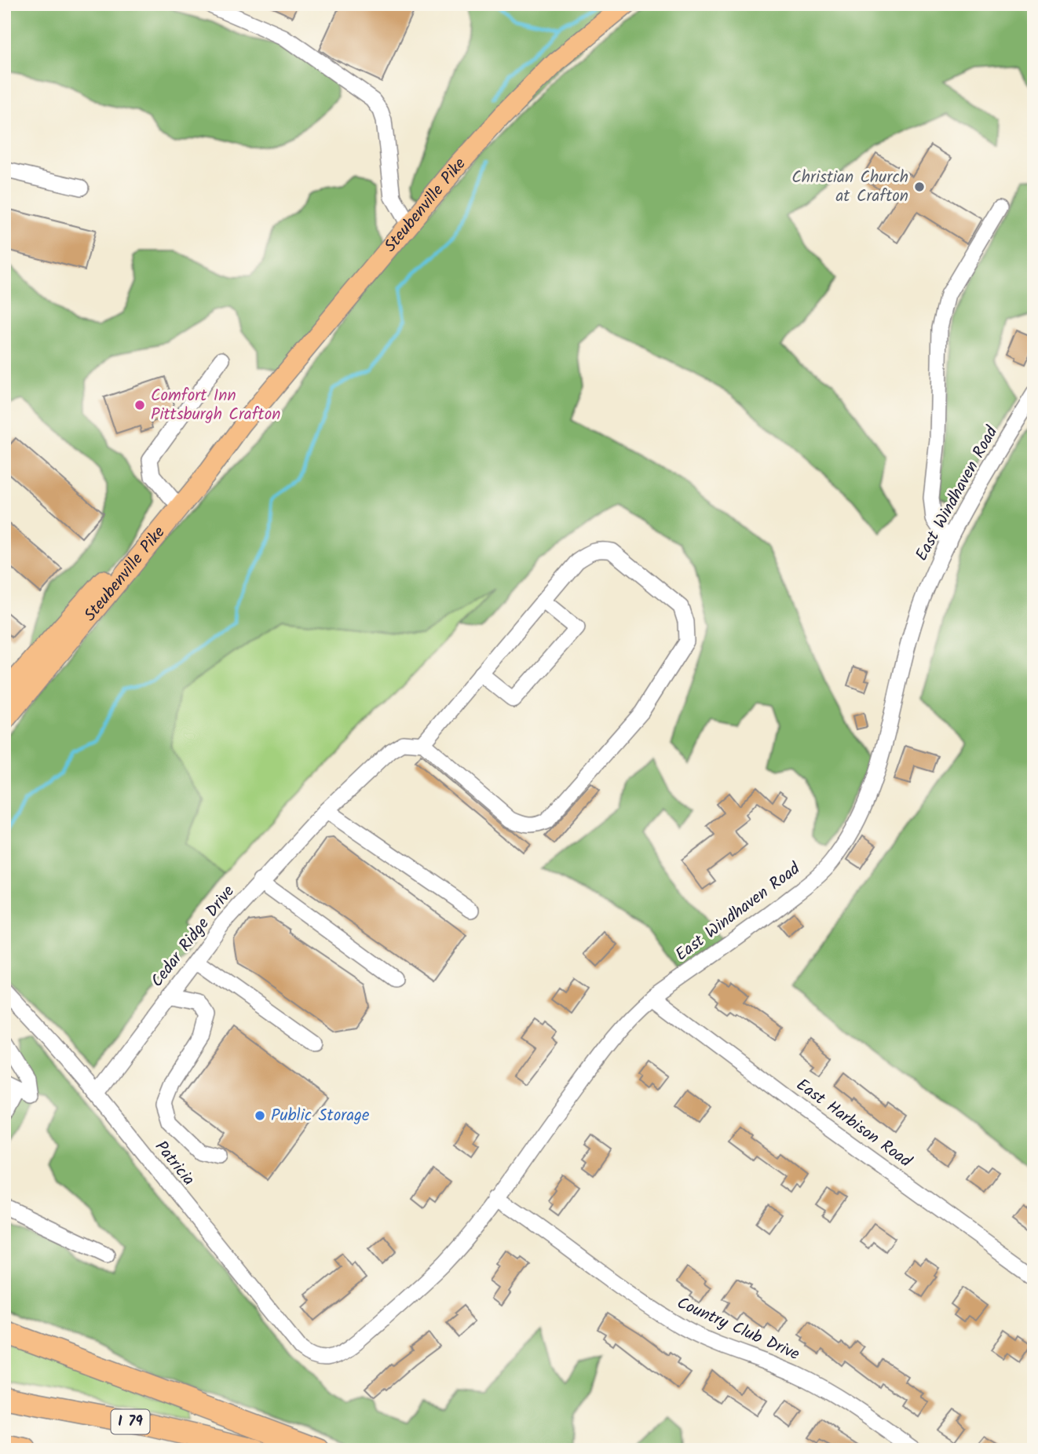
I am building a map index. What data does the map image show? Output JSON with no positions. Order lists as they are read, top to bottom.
{
  "streets": {
    "highway": ["I 79"],
    "main road": ["Steubenville Pike"],
    "street": [
      "East Windhaven Road",
      "Cedar Ridge Drive",
      "East Harbison Road",
      "Patricia",
      "Country Club Drive"
    ]
  },
  "crossings": [
    ["East Windhaven Road", "East Harbison Road"],
    ["East Windhaven Road", "Patricia"],
    ["East Windhaven Road", "Country Club Drive"],
    ["Cedar Ridge Drive", "Patricia"]
  ],
  "places": ["Christian Church at Crafton", "Comfort Inn Pittsburgh Crafton", "Public Storage"]
}
